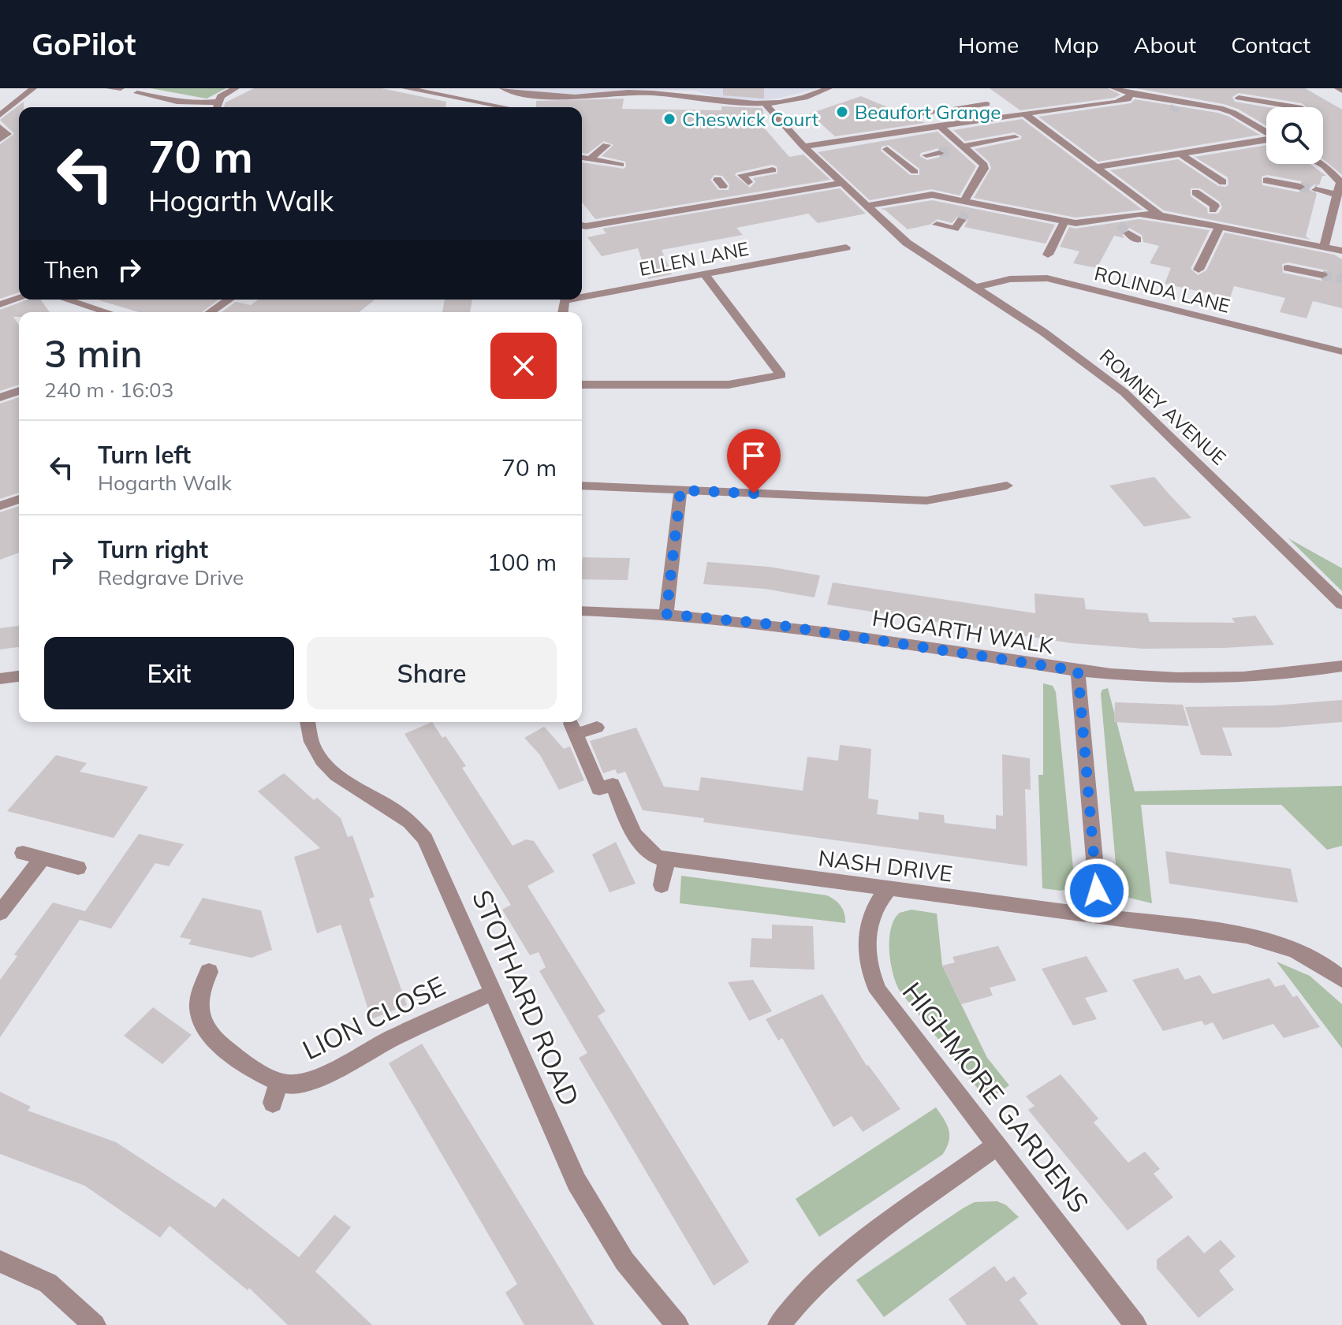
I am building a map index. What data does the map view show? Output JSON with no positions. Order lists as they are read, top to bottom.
{
  "streets": {
    "street": [
      "ELLEN LANE",
      "ROLINDA LANE",
      "ROMNEY AVENUE",
      "HOGARTH WALK",
      "NASH DRIVE",
      "STOTHARD ROAD",
      "LION CLOSE",
      "HIGHMORE GARDENS"
    ]
  },
  "crossings": [
    ["ROLINDA LANE", "ROMNEY AVENUE"],
    ["NASH DRIVE", "HIGHMORE GARDENS"],
    ["STOTHARD ROAD", "LION CLOSE"]
  ],
  "places": ["Beaufort Grange", "Cheswick Court"],
  "page": {
    "header": "GoPilot",
    "nav": [
      "Home",
      "Map",
      "About",
      "Contact"
    ],
    "turn": ["70 m", "Hogarth Walk"],
    "then": "Then",
    "heading": ["3 min", "240 m · 16:03"],
    "list": [
      {
        "name": "Turn left",
        "note": "Hogarth Walk",
        "value": "70 m"
      },
      {
        "name": "Turn right",
        "note": "Redgrave Drive",
        "value": "100 m"
      }
    ],
    "buttons": ["Exit", "Share"]
  }
}
